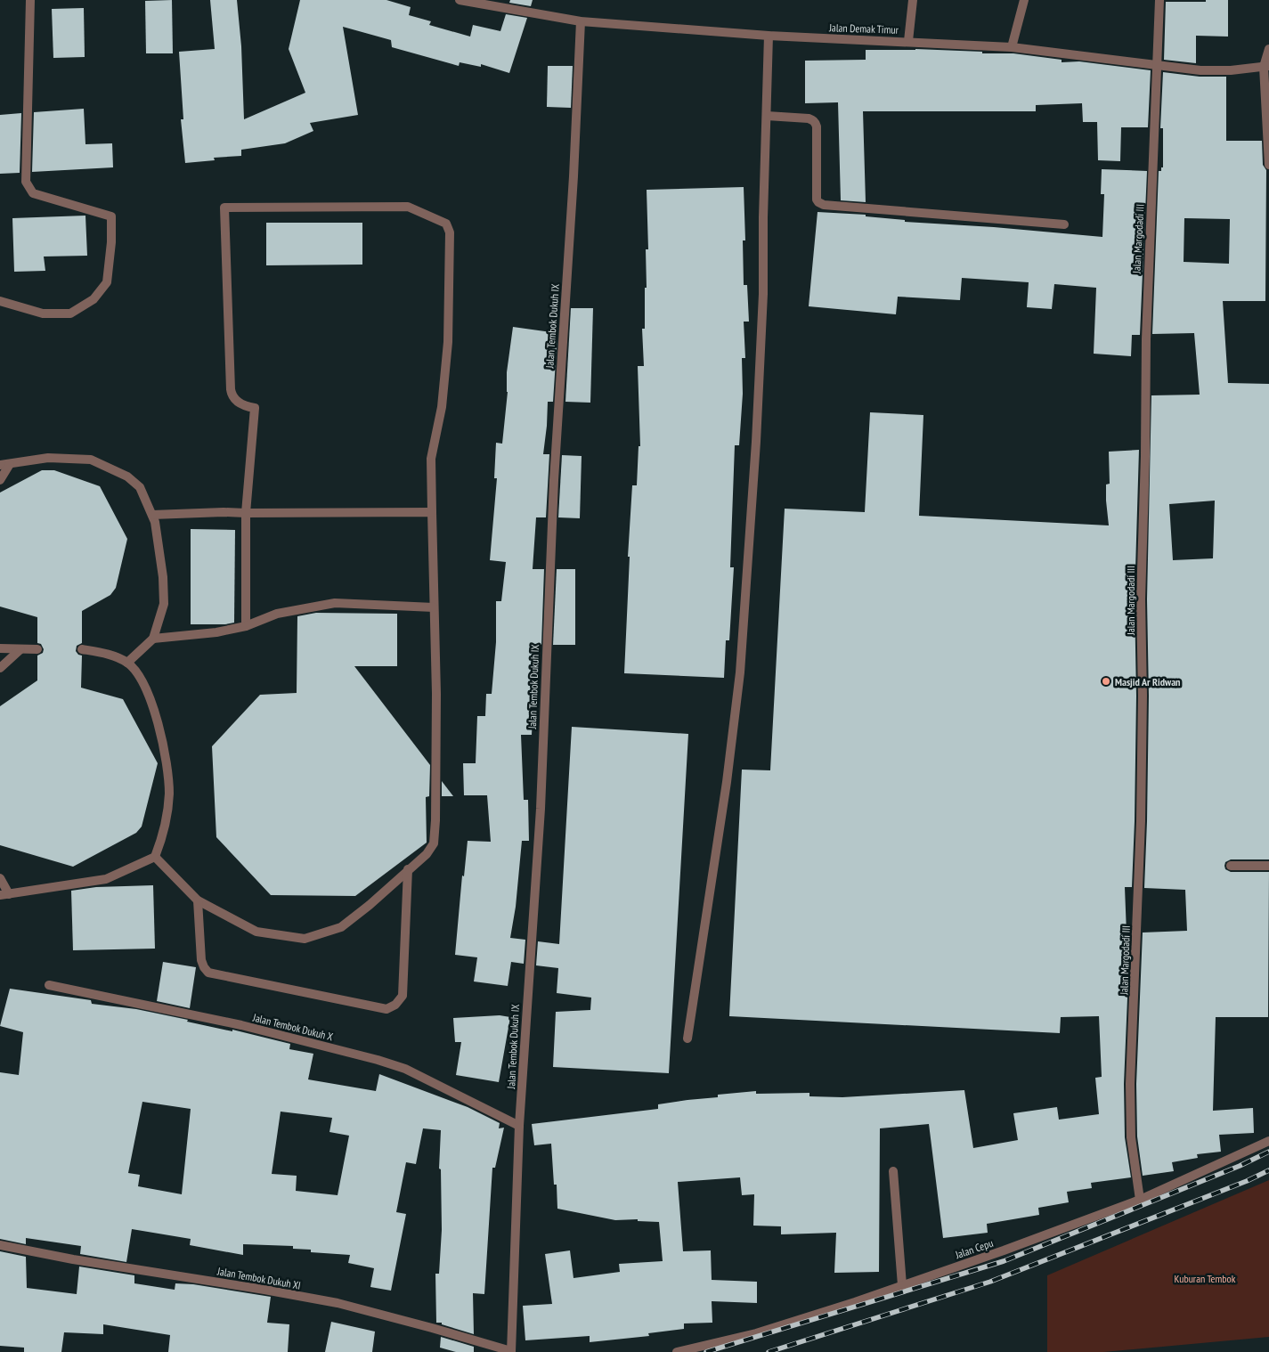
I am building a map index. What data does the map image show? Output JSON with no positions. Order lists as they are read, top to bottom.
{
  "streets": {
    "street": [
      "Jalan Demak Timur",
      "Jalan Margodadi III",
      "Jalan Tembok Dukuh IX",
      "Jalan Tembok Dukuh X",
      "Jalan Cepu",
      "Jalan Tembok Dukuh XI"
    ]
  },
  "crossings": [
    ["Jalan Demak Timur", "Jalan Margodadi III"],
    ["Jalan Demak Timur", "Jalan Tembok Dukuh IX"],
    ["Jalan Margodadi III", "Jalan Cepu"],
    ["Jalan Tembok Dukuh IX", "Jalan Tembok Dukuh X"],
    ["Jalan Tembok Dukuh IX", "Jalan Tembok Dukuh XI"]
  ],
  "parks": ["Kuburan Tembok"],
  "places": ["Masjid Ar Ridwan"]
}
